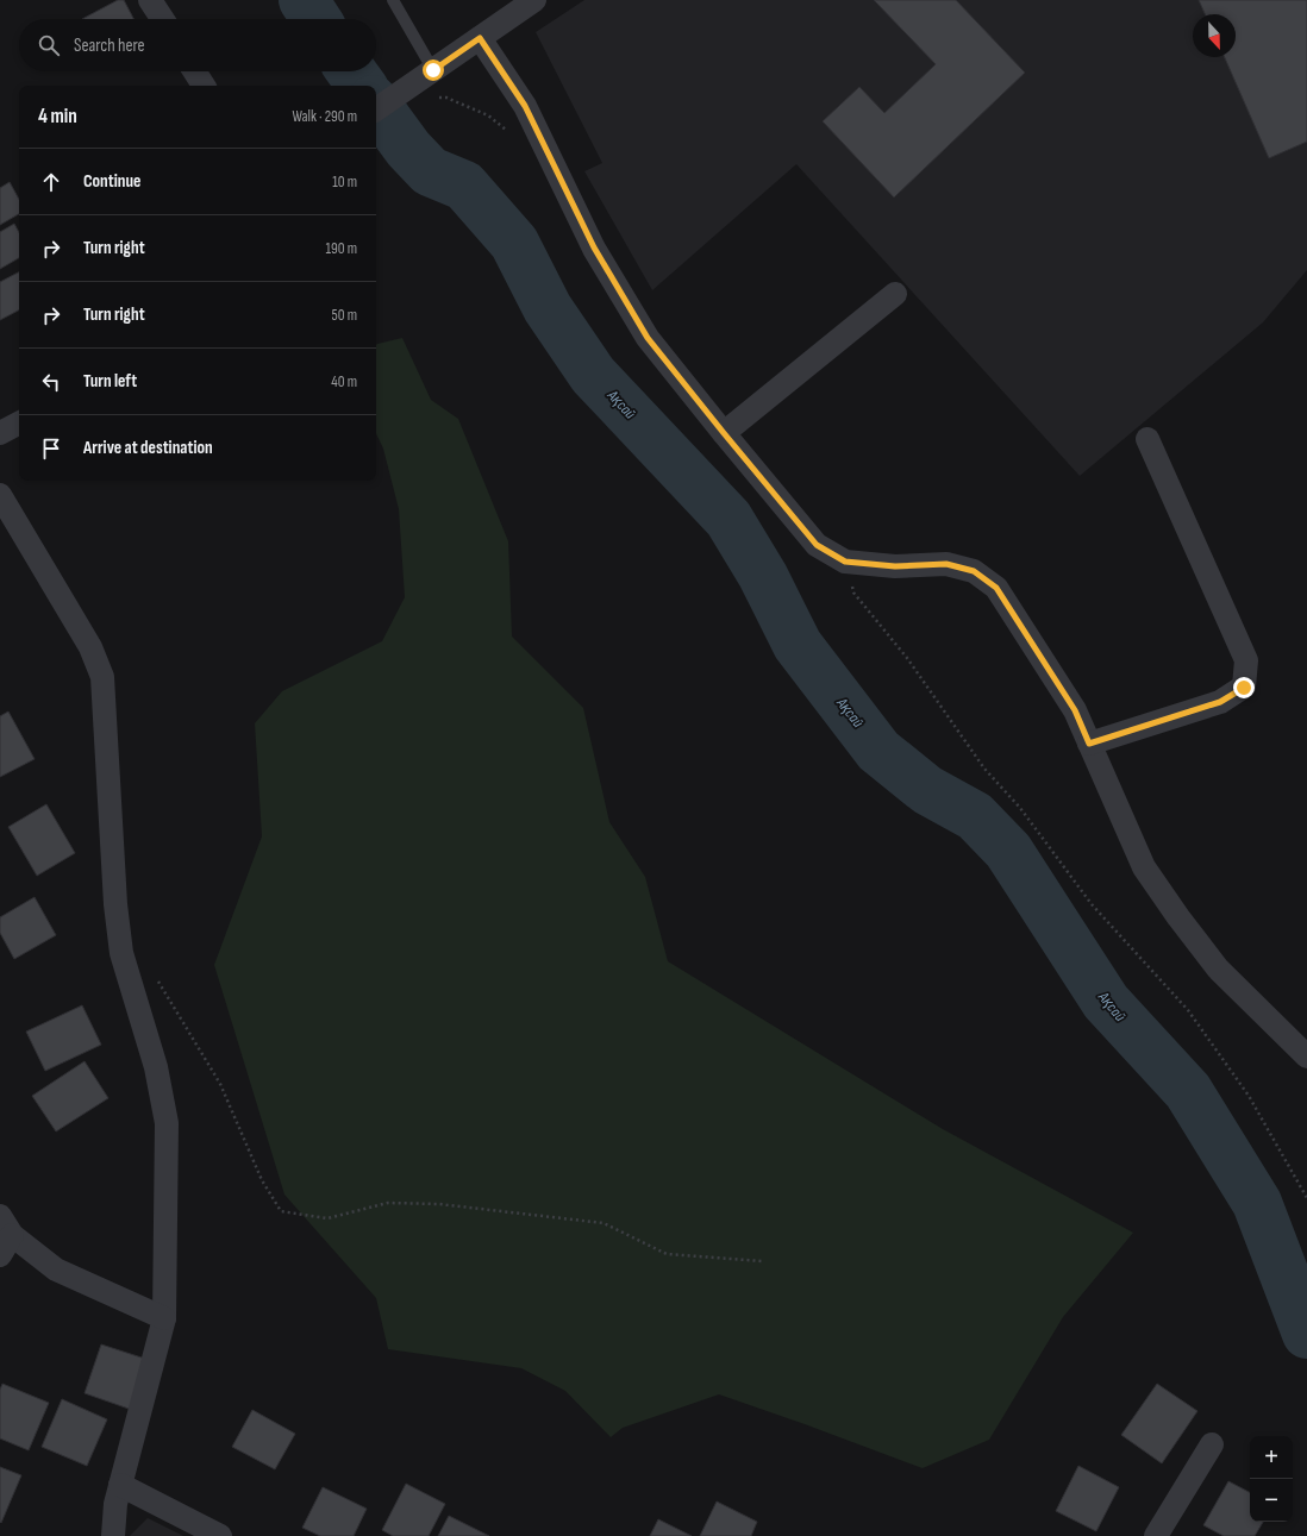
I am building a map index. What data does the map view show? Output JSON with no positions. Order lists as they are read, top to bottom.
{
  "water": ["Ақсай"],
  "north": "bottom",
  "page": {
    "search": "Search here",
    "heading": ["4 min", "Walk · 290 m"],
    "list": [
      ["Continue", "10 m"],
      ["Turn right", "190 m"],
      ["Turn right", "50 m"],
      ["Turn left", "40 m"],
      "Arrive at destination"
    ],
    "map_buttons": ["+", "−"]
  }
}
